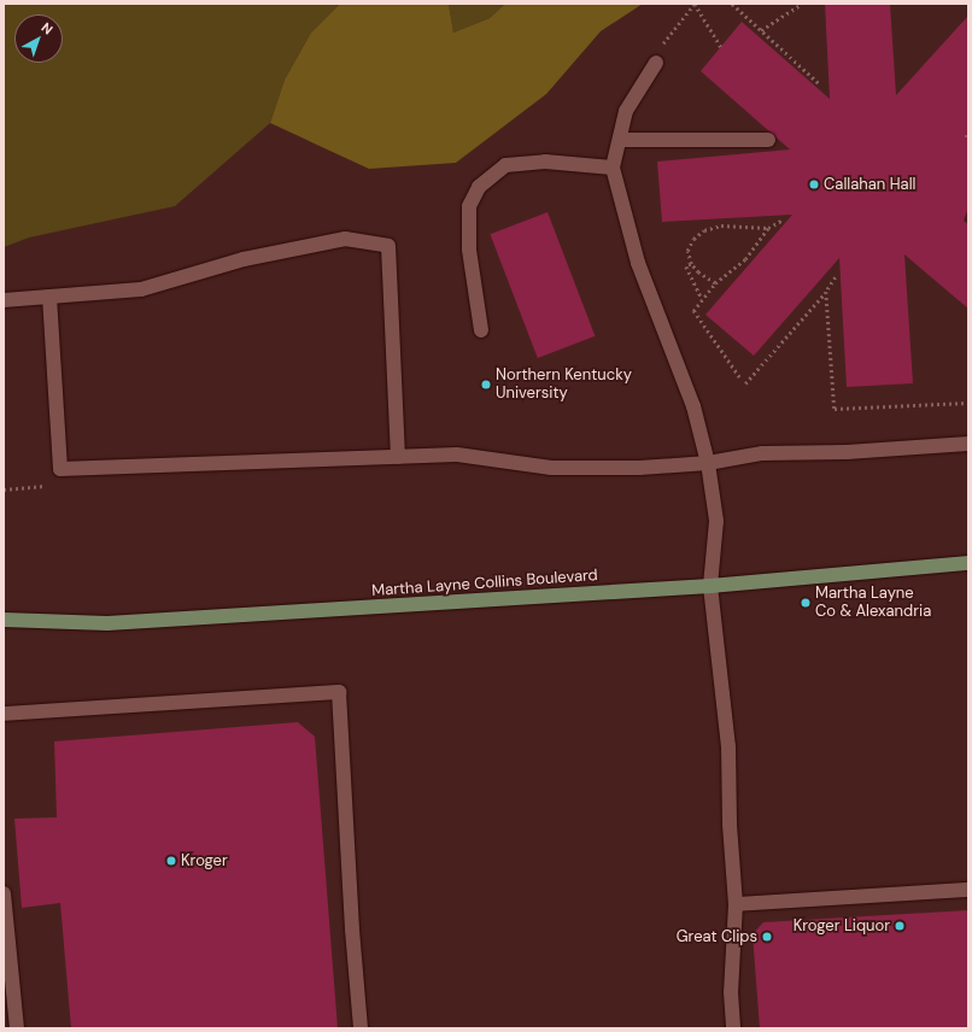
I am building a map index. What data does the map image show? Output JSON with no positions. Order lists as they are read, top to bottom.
{
  "streets": {
    "main road": ["Martha Layne Collins Boulevard"]
  },
  "places": [
    "Callahan Hall",
    "Northern Kentucky University",
    "Martha Layne Co & Alexandria",
    "Kroger",
    "Kroger Liquor",
    "Great Clips"
  ],
  "north": "top right"
}
